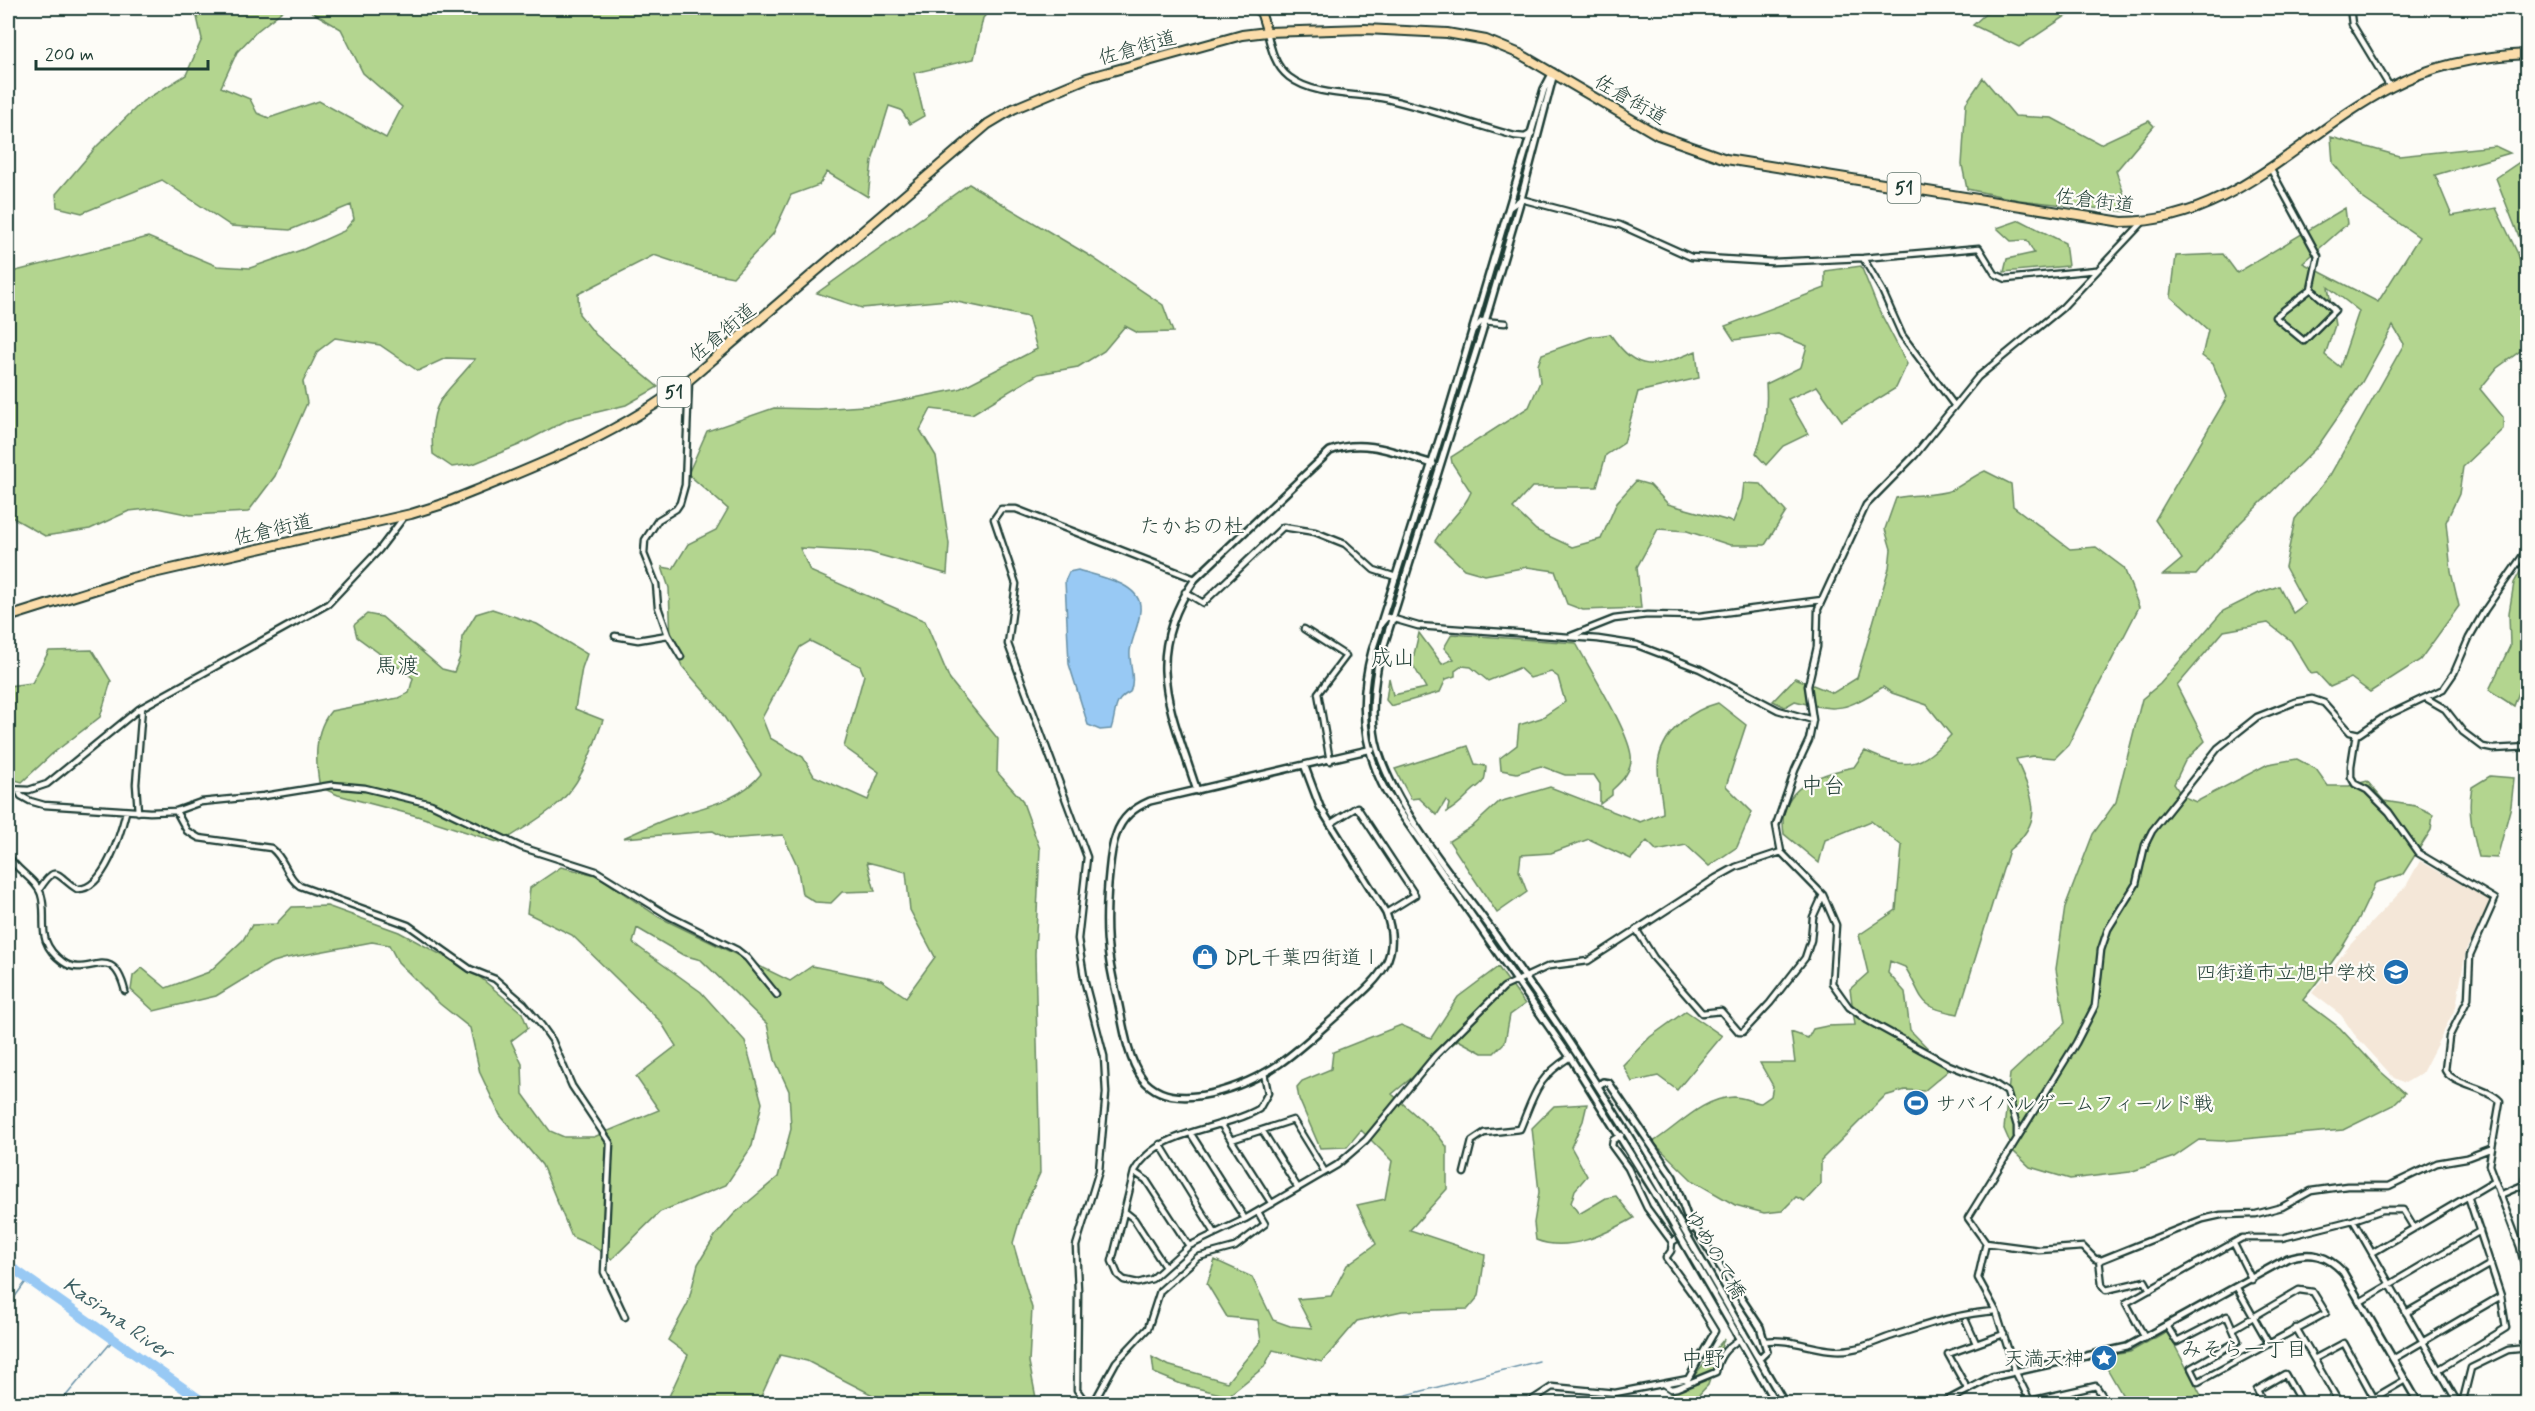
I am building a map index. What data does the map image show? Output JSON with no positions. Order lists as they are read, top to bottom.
{
  "streets": {
    "highway": ["佐倉街道", "51"],
    "street": ["ゆめのて橋"]
  },
  "districts": [
    "たかおの杜",
    "成山",
    "馬渡",
    "中台",
    "みそら一丁目",
    "中野"
  ],
  "water": ["Kasima River"],
  "places": {
    "shop": ["DPL千葉四街道Ⅰ"],
    "school or university": ["四街道市立旭中学校"],
    "sports": ["サバイバルゲームフィールド戦"],
    "place": ["天満天神"]
  },
  "scale_bar": "200 m"
}
